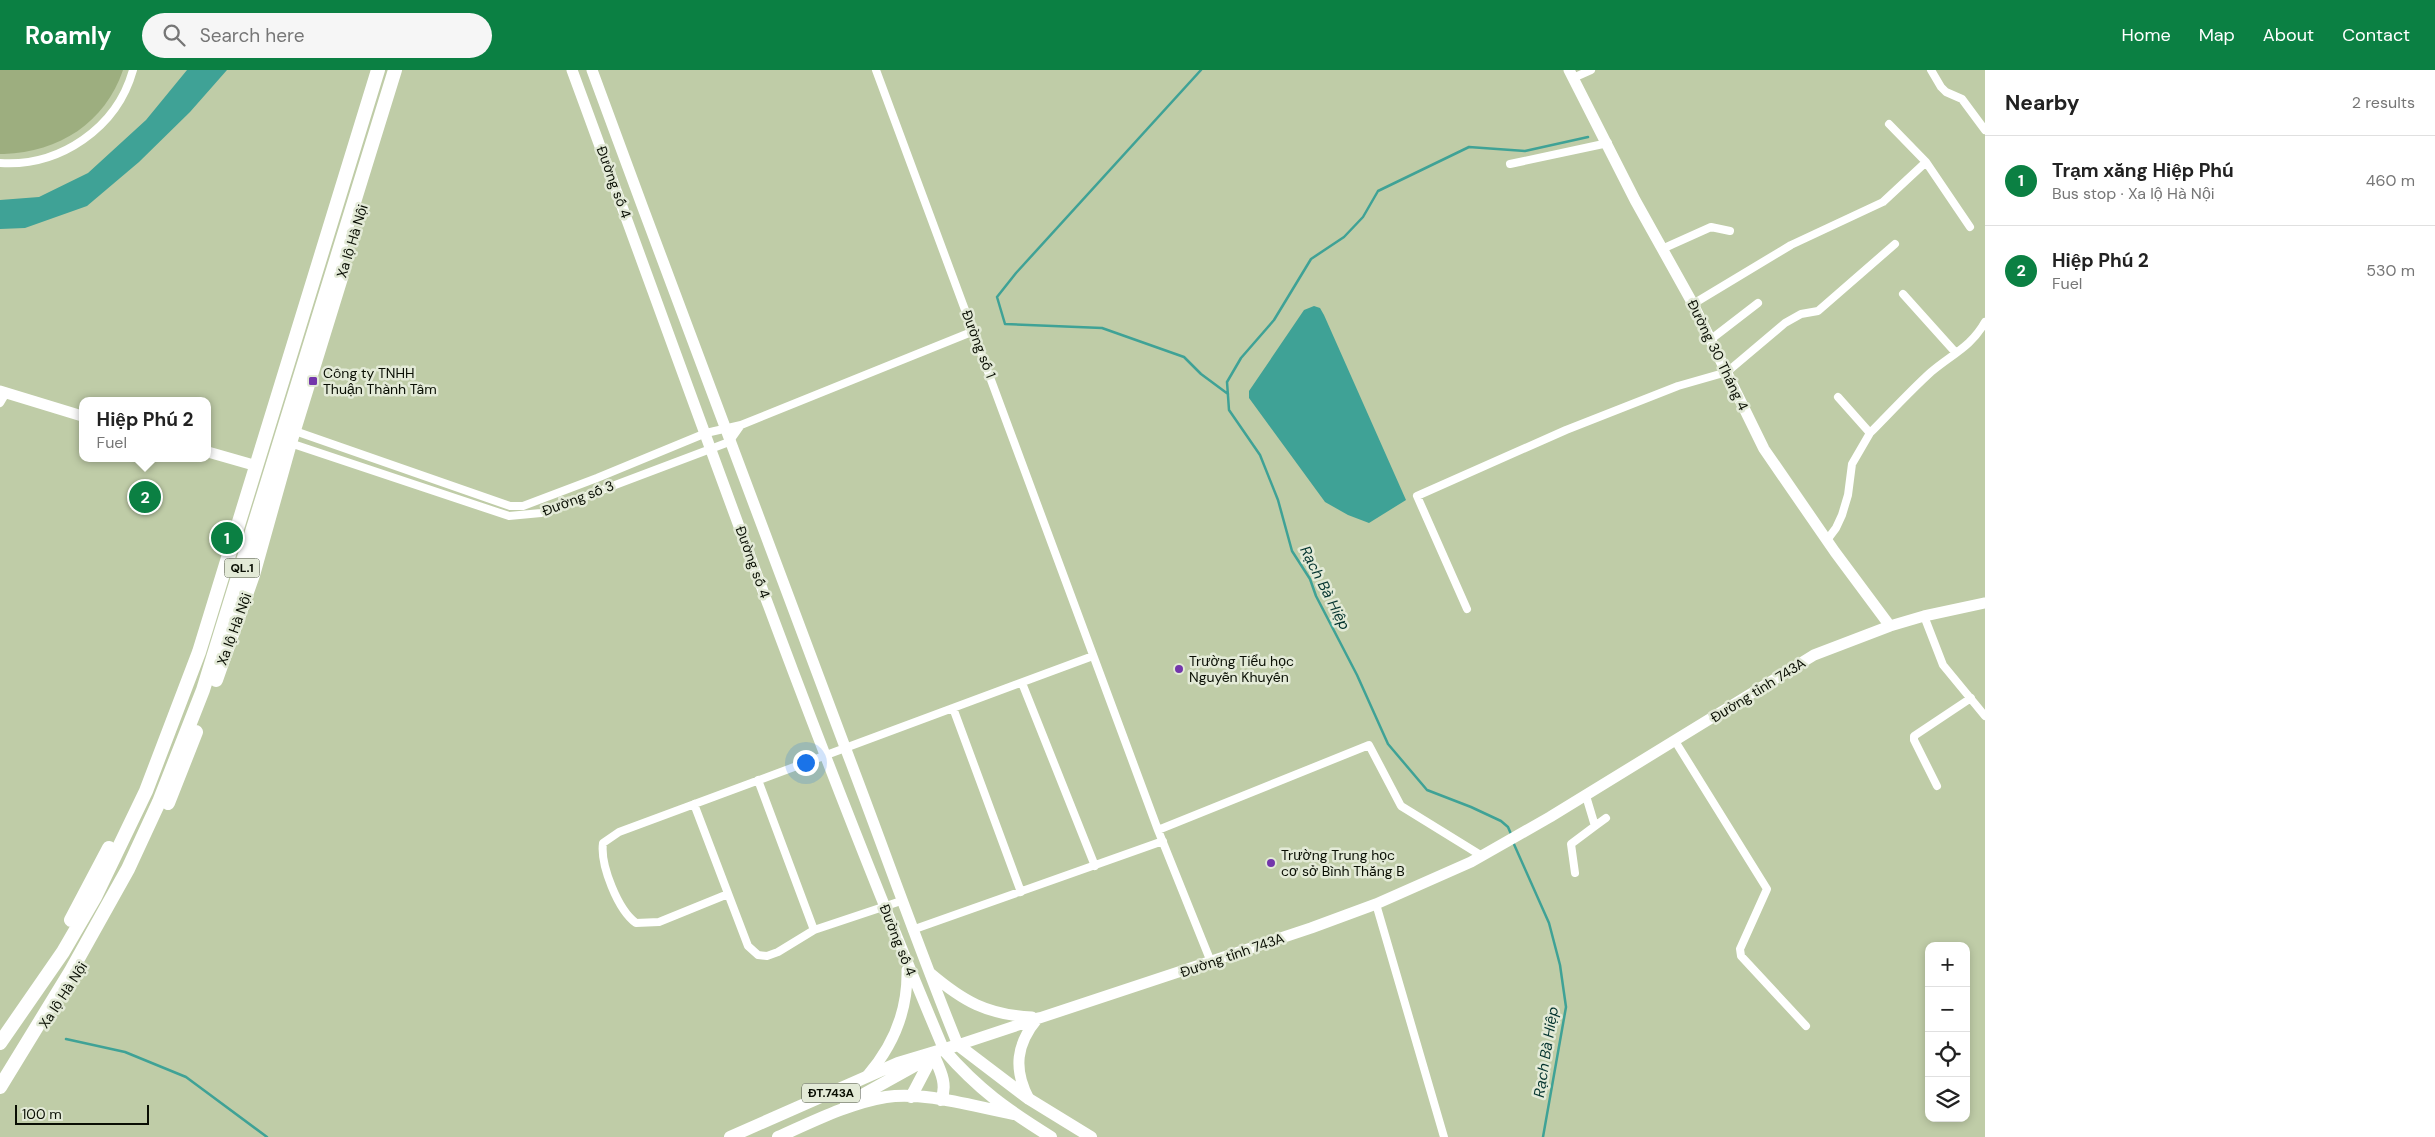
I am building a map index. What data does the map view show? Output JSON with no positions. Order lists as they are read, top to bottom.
{
  "streets": {
    "highway": ["Xa lộ Hà Nội", "QL.1"],
    "main road": ["ĐT.743A"],
    "street": [
      "Đường số 4",
      "Đường số 1",
      "Đường 30 Tháng 4",
      "Đường số 3",
      "Đường tỉnh 743A"
    ]
  },
  "crossings": [
    ["Đường số 4", "Đường số 3"],
    ["Đường số 4", "Đường tỉnh 743A"],
    ["Đường số 4", "ĐT.743A"],
    ["Xa lộ Hà Nội", "Đường số 3"],
    ["Đường số 1", "Đường số 3"],
    ["Đường số 1", "Đường tỉnh 743A"],
    ["Đường 30 Tháng 4", "Đường tỉnh 743A"]
  ],
  "water": ["Rạch Bà Hiệp"],
  "places": {
    "transit": ["Công ty TNHH Thuận Thành Tâm"],
    "other": ["Trường Tiểu học Nguyễn Khuyến", "Trường Trung học cơ sở Bình Thắng B"]
  },
  "scale_bar": "100 m",
  "page": {
    "header": "Roamly",
    "search": "Search here",
    "nav": [
      "Home",
      "Map",
      "About",
      "Contact"
    ],
    "heading": ["Nearby", "2 results"],
    "list": [
      {
        "mark": "1",
        "name": "Trạm xăng Hiệp Phú",
        "note": "Bus stop · Xa lộ Hà Nội",
        "value": "460 m"
      },
      {
        "mark": "2",
        "name": "Hiệp Phú 2",
        "note": "Fuel",
        "value": "530 m"
      }
    ],
    "popup": ["Hiệp Phú 2", "Fuel"],
    "pins": ["2", "1"],
    "map_buttons": ["+", "−"],
    "scale": "100 m"
  }
}
